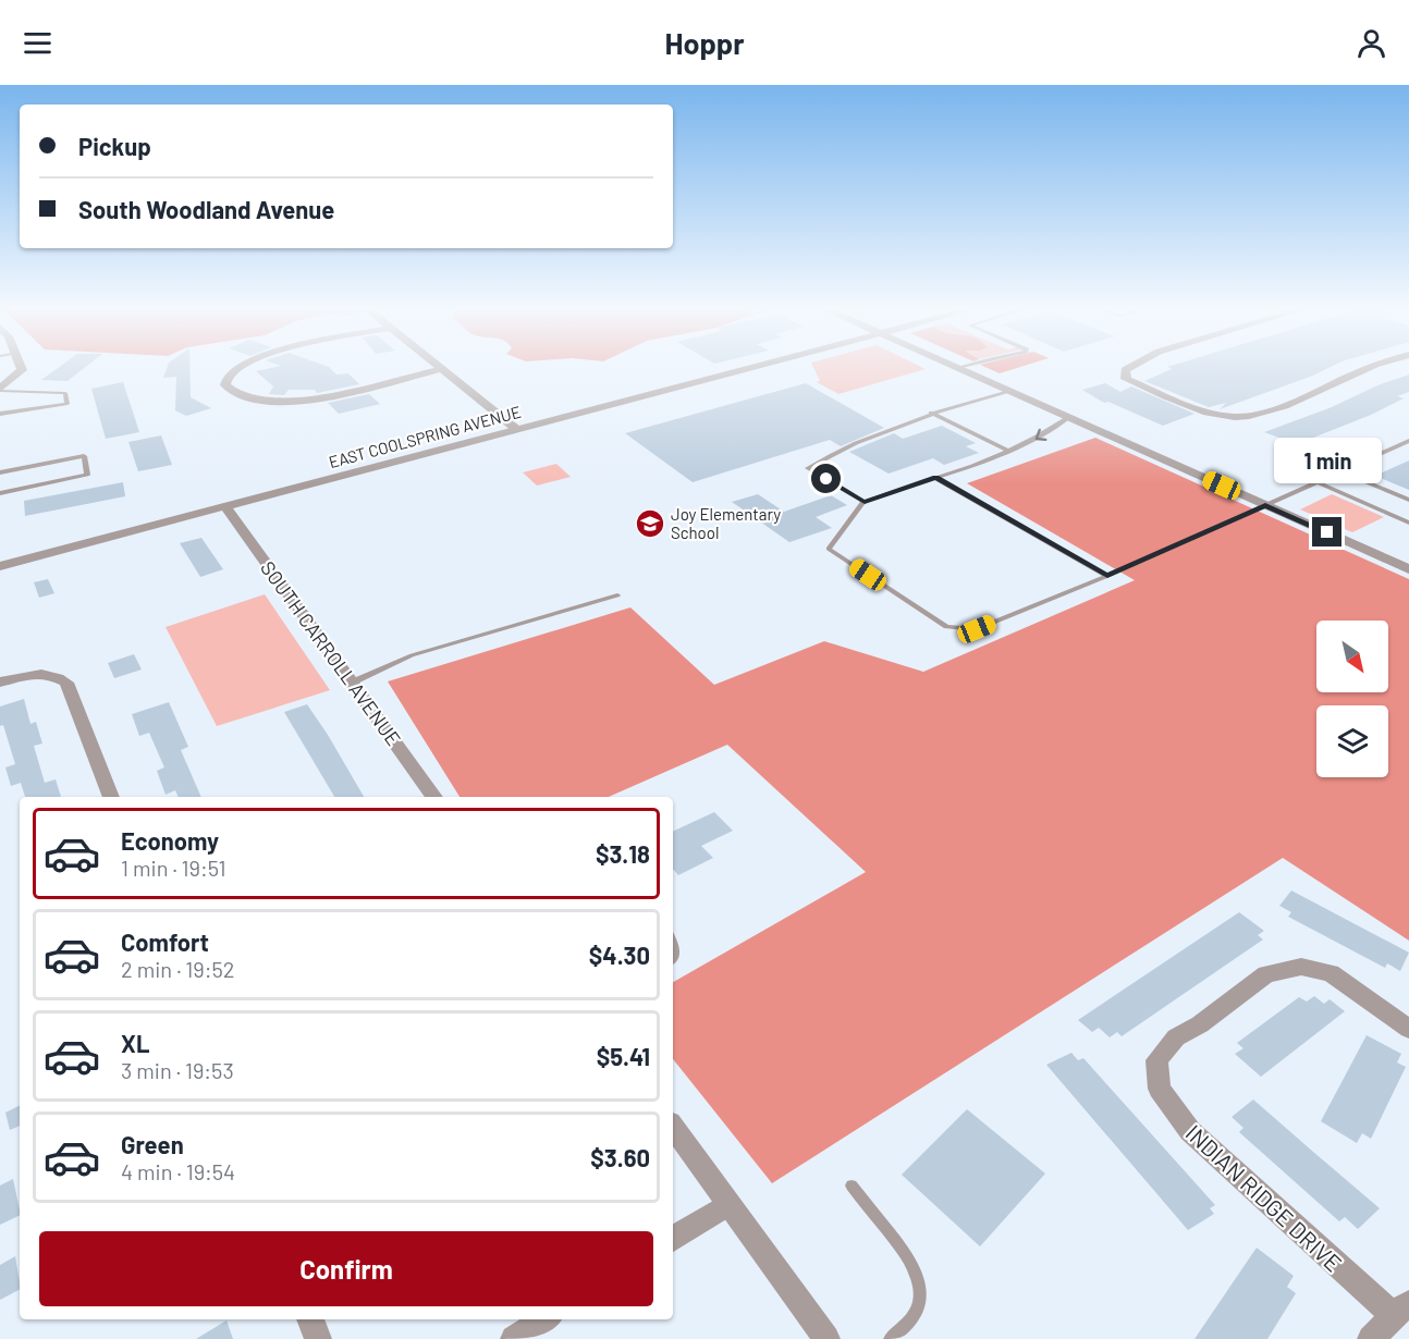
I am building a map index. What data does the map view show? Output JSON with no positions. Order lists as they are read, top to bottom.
{
  "streets": {
    "street": ["EAST COOLSPRING AVENUE", "SOUTH CARROLL AVENUE", "INDIAN RIDGE DRIVE"]
  },
  "crossings": [
    ["EAST COOLSPRING AVENUE", "SOUTH CARROLL AVENUE"]
  ],
  "places": {
    "school or university": ["Joy Elementary School"]
  },
  "north": "bottom right",
  "page": {
    "header": "Hoppr",
    "banner": ["Pickup", "South Woodland Avenue"],
    "bubble": "1 min",
    "list": [
      {
        "name": "Economy",
        "note": "1 min · 19:51",
        "value": "$3.18"
      },
      {
        "name": "Comfort",
        "note": "2 min · 19:52",
        "value": "$4.30"
      },
      {
        "name": "XL",
        "note": "3 min · 19:53",
        "value": "$5.41"
      },
      {
        "name": "Green",
        "note": "4 min · 19:54",
        "value": "$3.60"
      }
    ],
    "buttons": "Confirm"
  }
}
